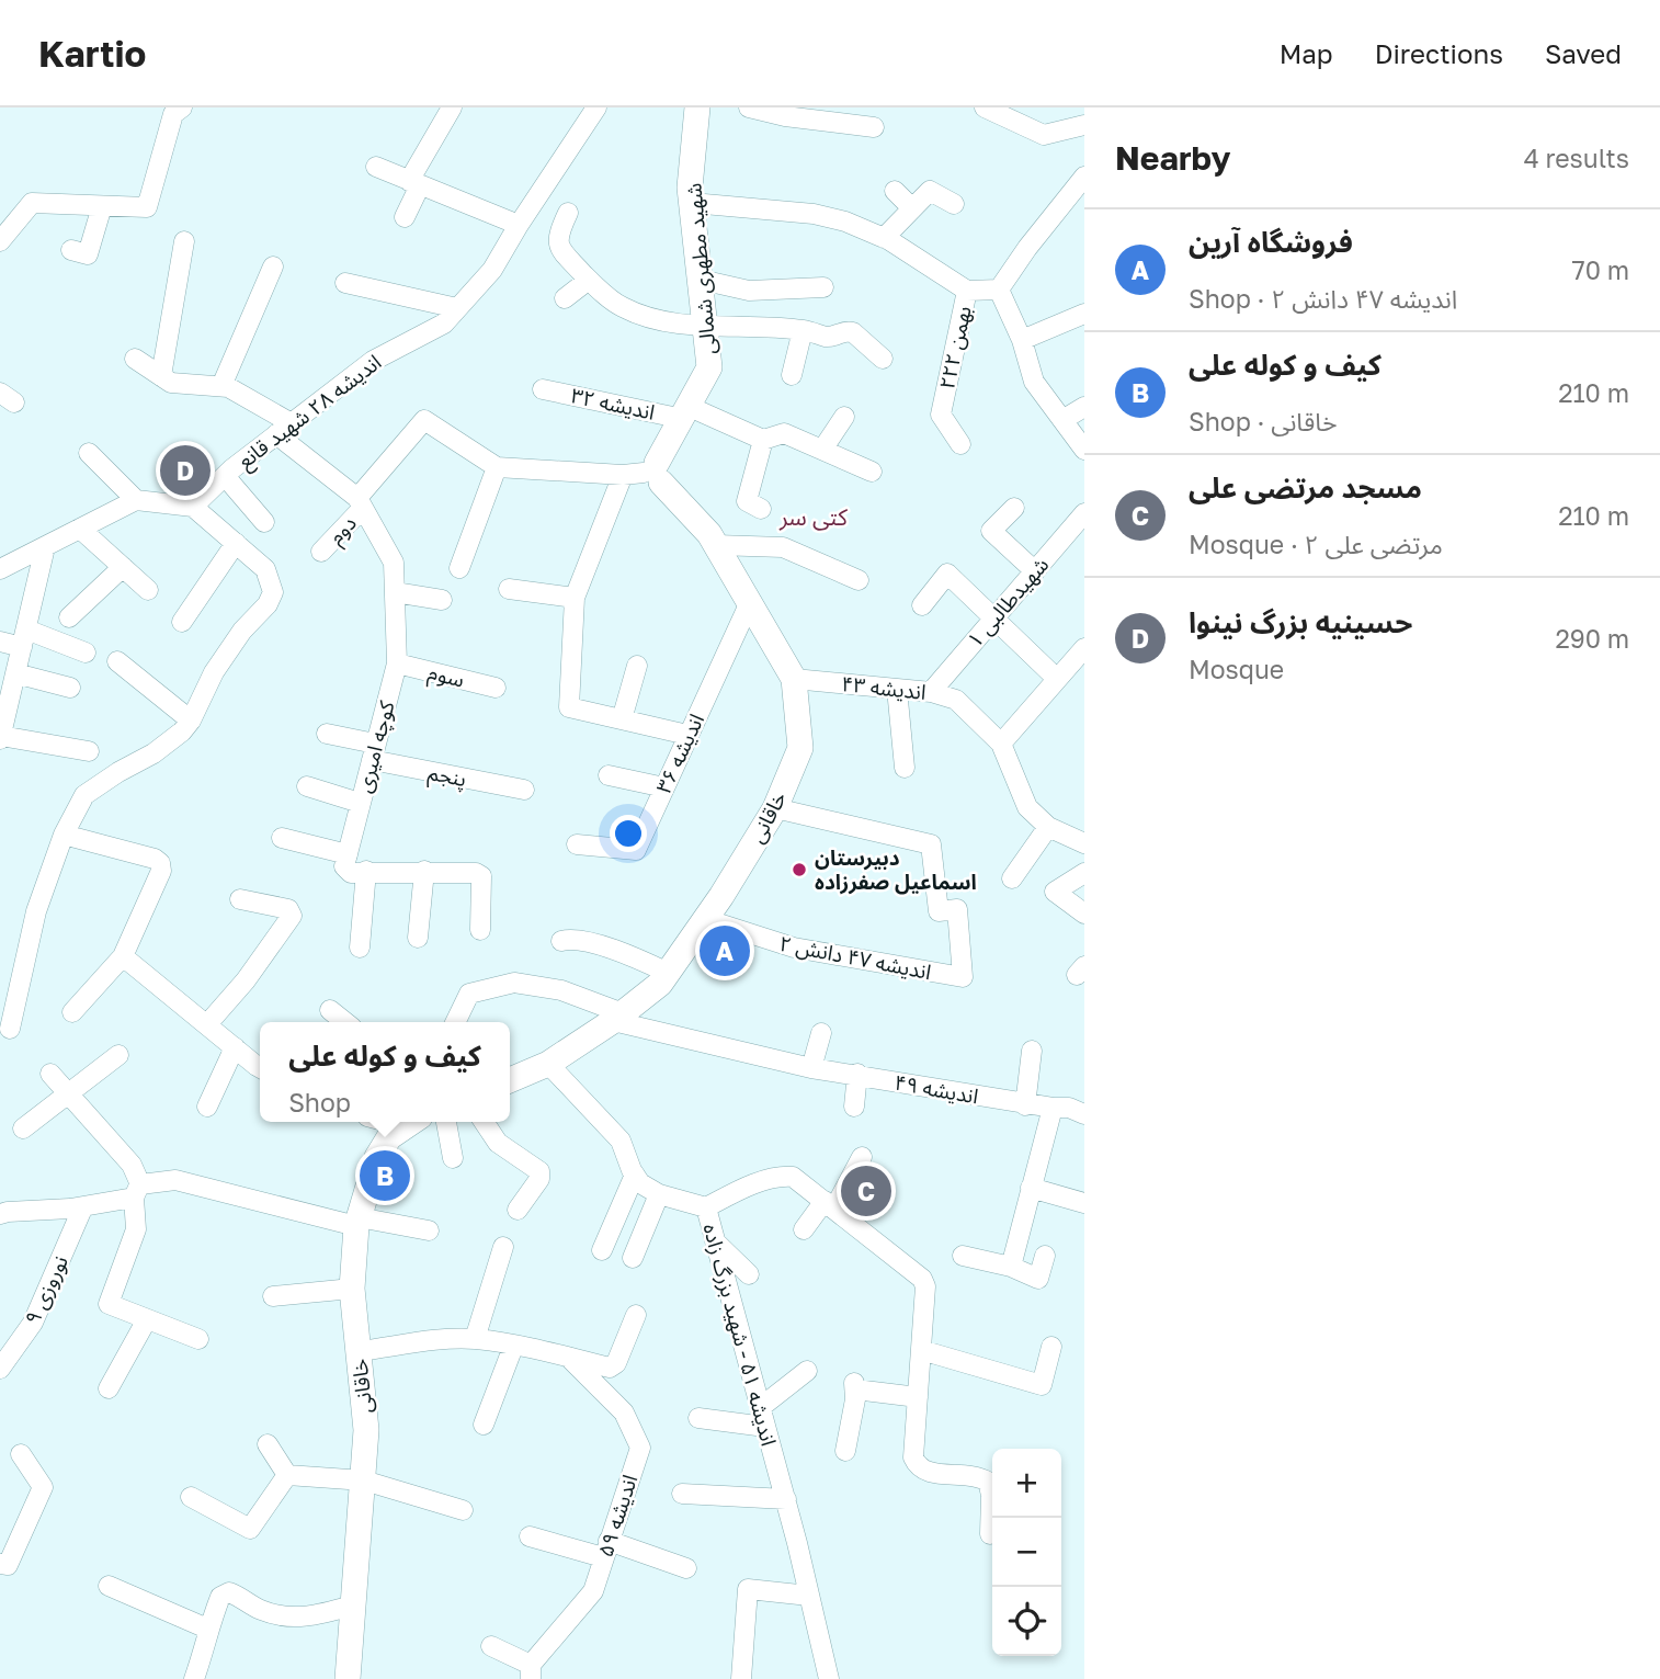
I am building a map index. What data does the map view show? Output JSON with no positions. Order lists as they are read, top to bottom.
{
  "streets": {
    "main road": ["شهید مطهری شمالی", "خاقانی"],
    "street": [
      "۲۲بهمن ۲",
      "اندیشه ۳۲",
      "اندیشه ۲۸ شهید قانع",
      "دوم",
      "شهیدطالبی ۱",
      "سوم",
      "اندیشه ۴۳",
      "کوچه امیری",
      "اندیشه ۳۶",
      "پنجم",
      "اندیشه ۴۷ دانش ۲",
      "اندیشه ۴۹",
      "نوروزی ۹",
      "اندیشه ۵۱ - شهید بزرگ زاده",
      "اندیشه ۵۹"
    ]
  },
  "crossings": [
    ["شهید مطهری شمالی", "اندیشه ۳۲"],
    ["شهید مطهری شمالی", "خاقانی"],
    ["دوم", "کوچه امیری"],
    ["شهیدطالبی ۱", "اندیشه ۴۳"],
    ["سوم", "کوچه امیری"],
    ["اندیشه ۴۳", "خاقانی"],
    ["کوچه امیری", "پنجم"],
    ["اندیشه ۳۶", "خاقانی"],
    ["خاقانی", "اندیشه ۴۷ دانش ۲"],
    ["خاقانی", "اندیشه ۴۹"],
    ["خاقانی", "اندیشه ۵۱ - شهید بزرگ زاده"]
  ],
  "districts": ["کتی سر"],
  "places": ["دبیرستان اسماعیل صفرزاده"],
  "page": {
    "header": "Kartio",
    "nav": ["Map", "Directions", "Saved"],
    "heading": ["Nearby", "4 results"],
    "list": [
      {
        "mark": "A",
        "name": "فروشگاه آرین",
        "note": "Shop · اندیشه ۴۷ دانش ۲",
        "value": "70 m"
      },
      {
        "mark": "B",
        "name": "کیف و کوله علی",
        "note": "Shop · خاقانی",
        "value": "210 m"
      },
      {
        "mark": "C",
        "name": "مسجد مرتضی علی",
        "note": "Mosque · مرتضی علی ۲",
        "value": "210 m"
      },
      {
        "mark": "D",
        "name": "حسینیه بزرگ نینوا",
        "note": "Mosque",
        "value": "290 m"
      }
    ],
    "pins": [
      "D",
      "A",
      "B",
      "C"
    ],
    "popup": ["کیف و کوله علی", "Shop"],
    "map_buttons": ["+", "−"]
  }
}
